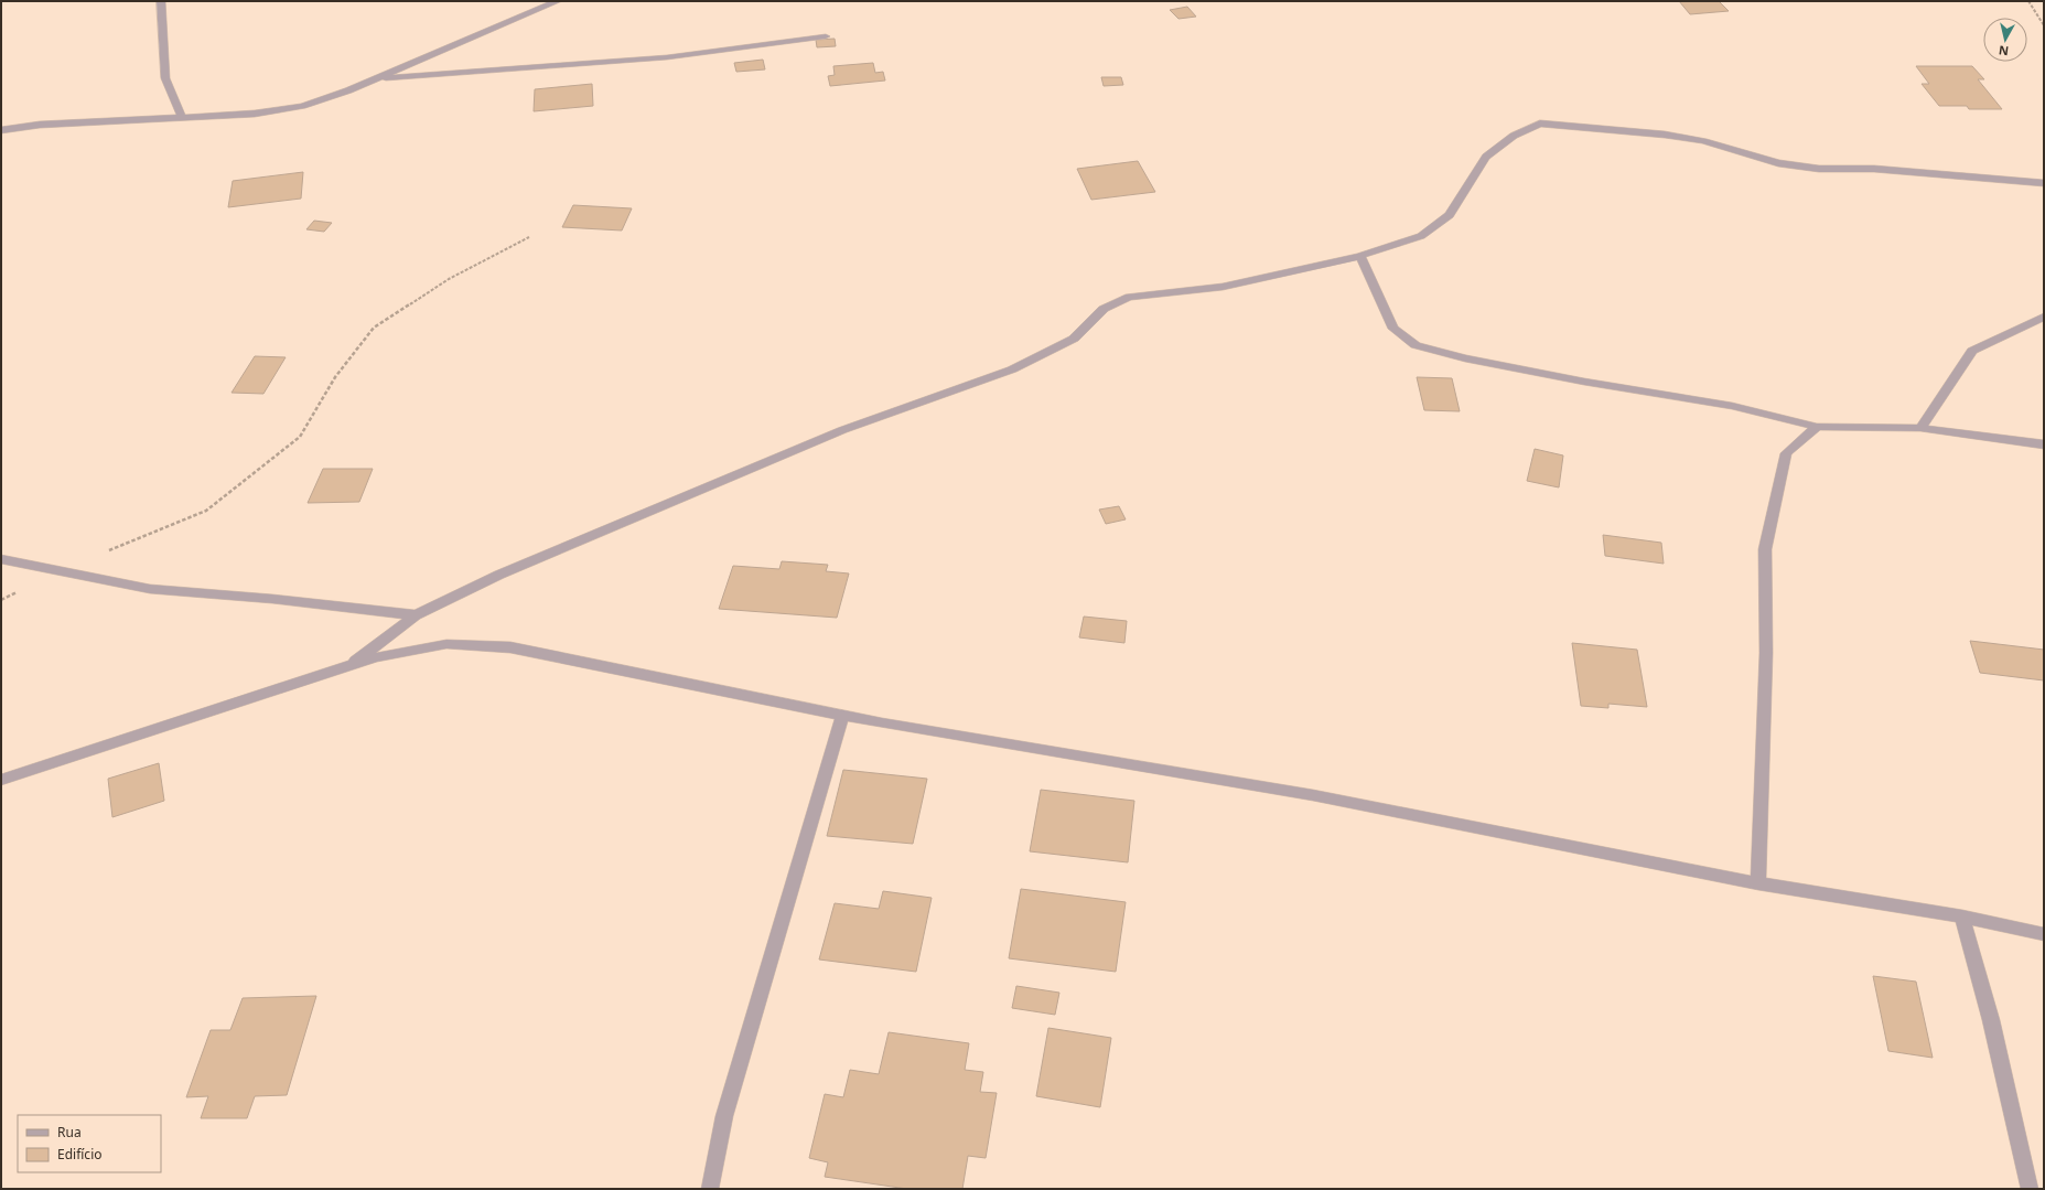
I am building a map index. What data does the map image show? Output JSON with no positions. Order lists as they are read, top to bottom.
{
  "legend": ["Rua", "Edifício"],
  "north": "bottom"
}
